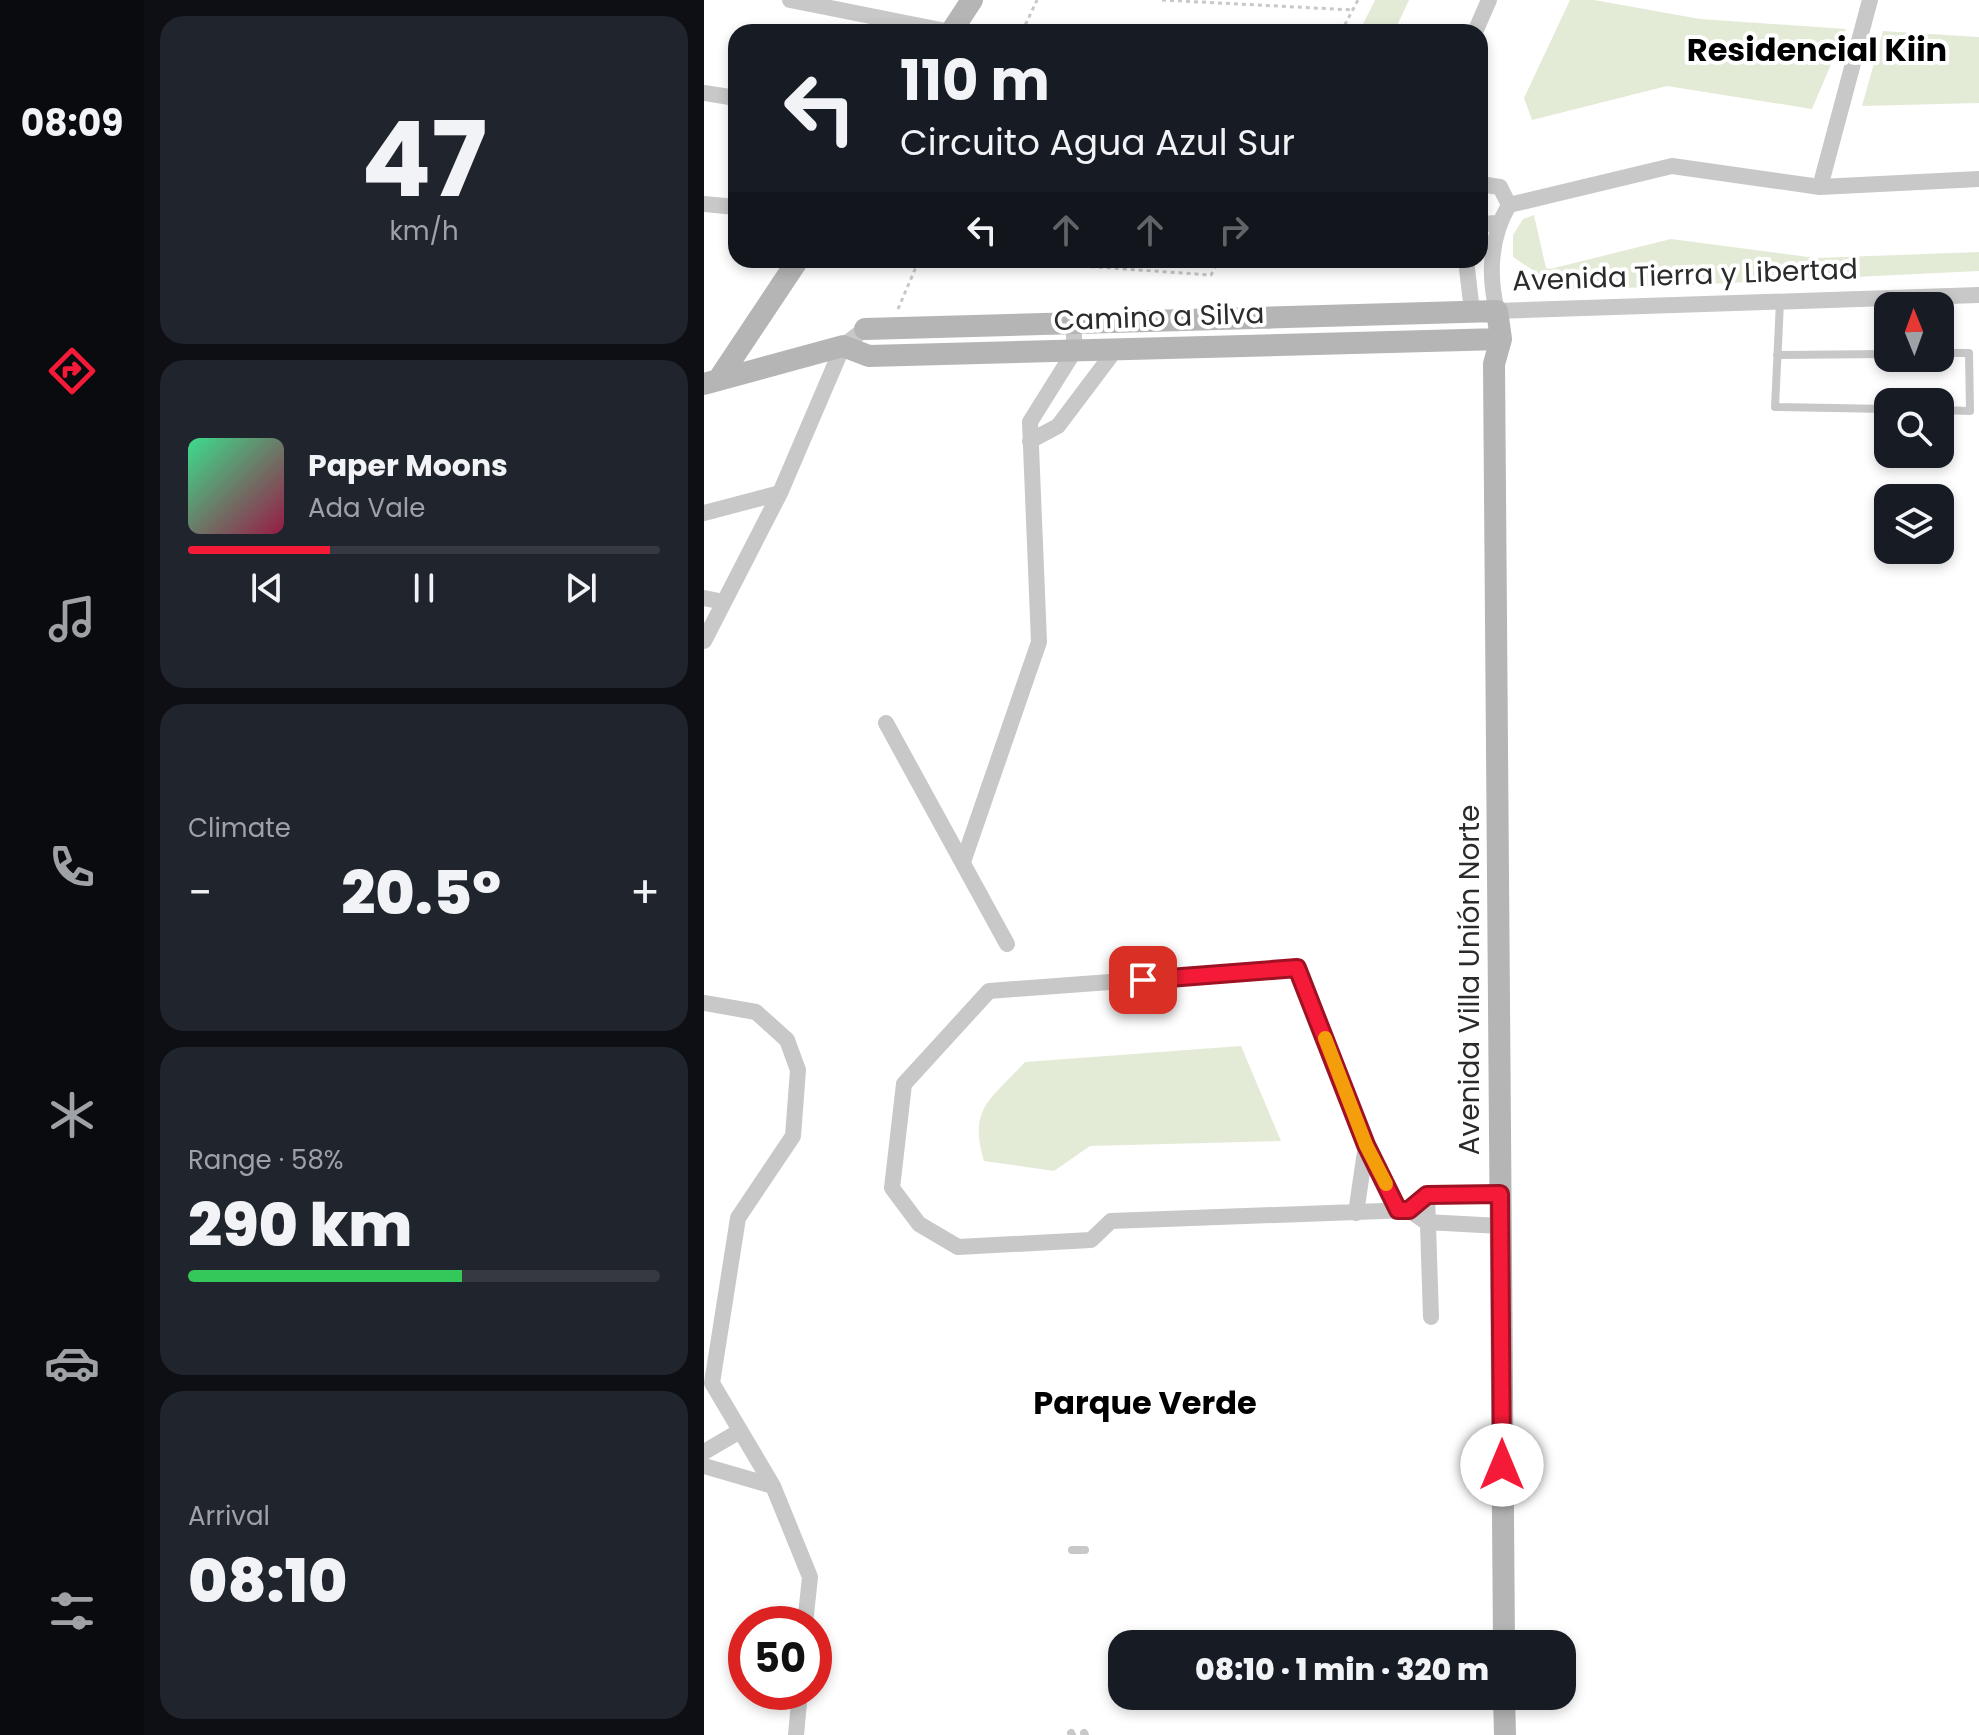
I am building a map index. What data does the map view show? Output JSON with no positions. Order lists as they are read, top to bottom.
{
  "streets": {
    "street": ["Avenida Tierra y Libertad", "Camino a Silva", "Avenida Villa Unión Norte"]
  },
  "crossings": [
    ["Avenida Tierra y Libertad", "Avenida Villa Unión Norte"],
    ["Camino a Silva", "Avenida Villa Unión Norte"]
  ],
  "districts": ["Residencial Kiin", "Parque Verde"],
  "north": "top",
  "page": {
    "tabs": "08:09",
    "tile": [
      ["47", "km/h"],
      "Climate",
      ["Range · 58%", "290 km"],
      ["Arrival", "08:10"]
    ],
    "turn": ["110 m", "Circuito Agua Azul Sur"],
    "song": ["Paper Moons", "Ada Vale"],
    "heat": ["−", "20.5°", "+"],
    "limit": "50",
    "trip": "08:10 · 1 min · 320 m"
  }
}
